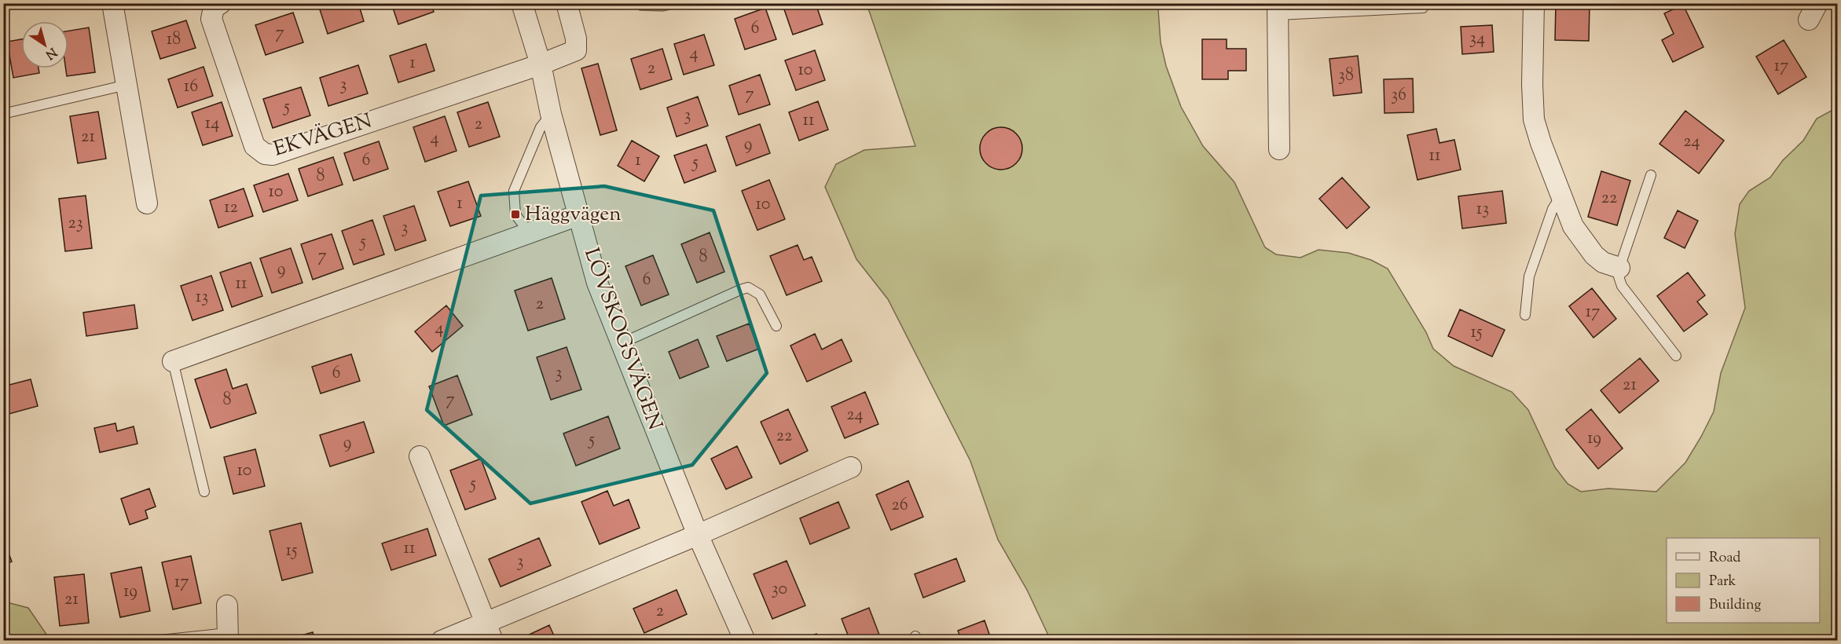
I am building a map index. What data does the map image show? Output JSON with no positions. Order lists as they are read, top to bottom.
{
  "streets": {
    "street": ["EKVÄGEN", "LÖVSKOGSVÄGEN"]
  },
  "crossings": [
    ["EKVÄGEN", "LÖVSKOGSVÄGEN"]
  ],
  "places": {
    "transit": ["Häggvägen"]
  },
  "house_numbers": [
    "6",
    "7",
    "34",
    "18",
    "4",
    "1",
    "17",
    "2",
    "10",
    "38",
    "3",
    "16",
    "7",
    "36",
    "5",
    "3",
    "11",
    "14",
    "2",
    "21",
    "4",
    "24",
    "9",
    "11",
    "6",
    "1",
    "5",
    "8",
    "10",
    "22",
    "1",
    "10",
    "12",
    "13",
    "23",
    "3",
    "5",
    "7",
    "8",
    "9",
    "6",
    "11",
    "13",
    "2",
    "17",
    "4",
    "15",
    "6",
    "3",
    "21",
    "8",
    "7",
    "24",
    "22",
    "19",
    "5",
    "9",
    "10",
    "5",
    "26",
    "11",
    "15",
    "3",
    "17",
    "30",
    "19",
    "21",
    "2"
  ],
  "legend": ["Road", "Park", "Building"],
  "north": "bottom right"
}
